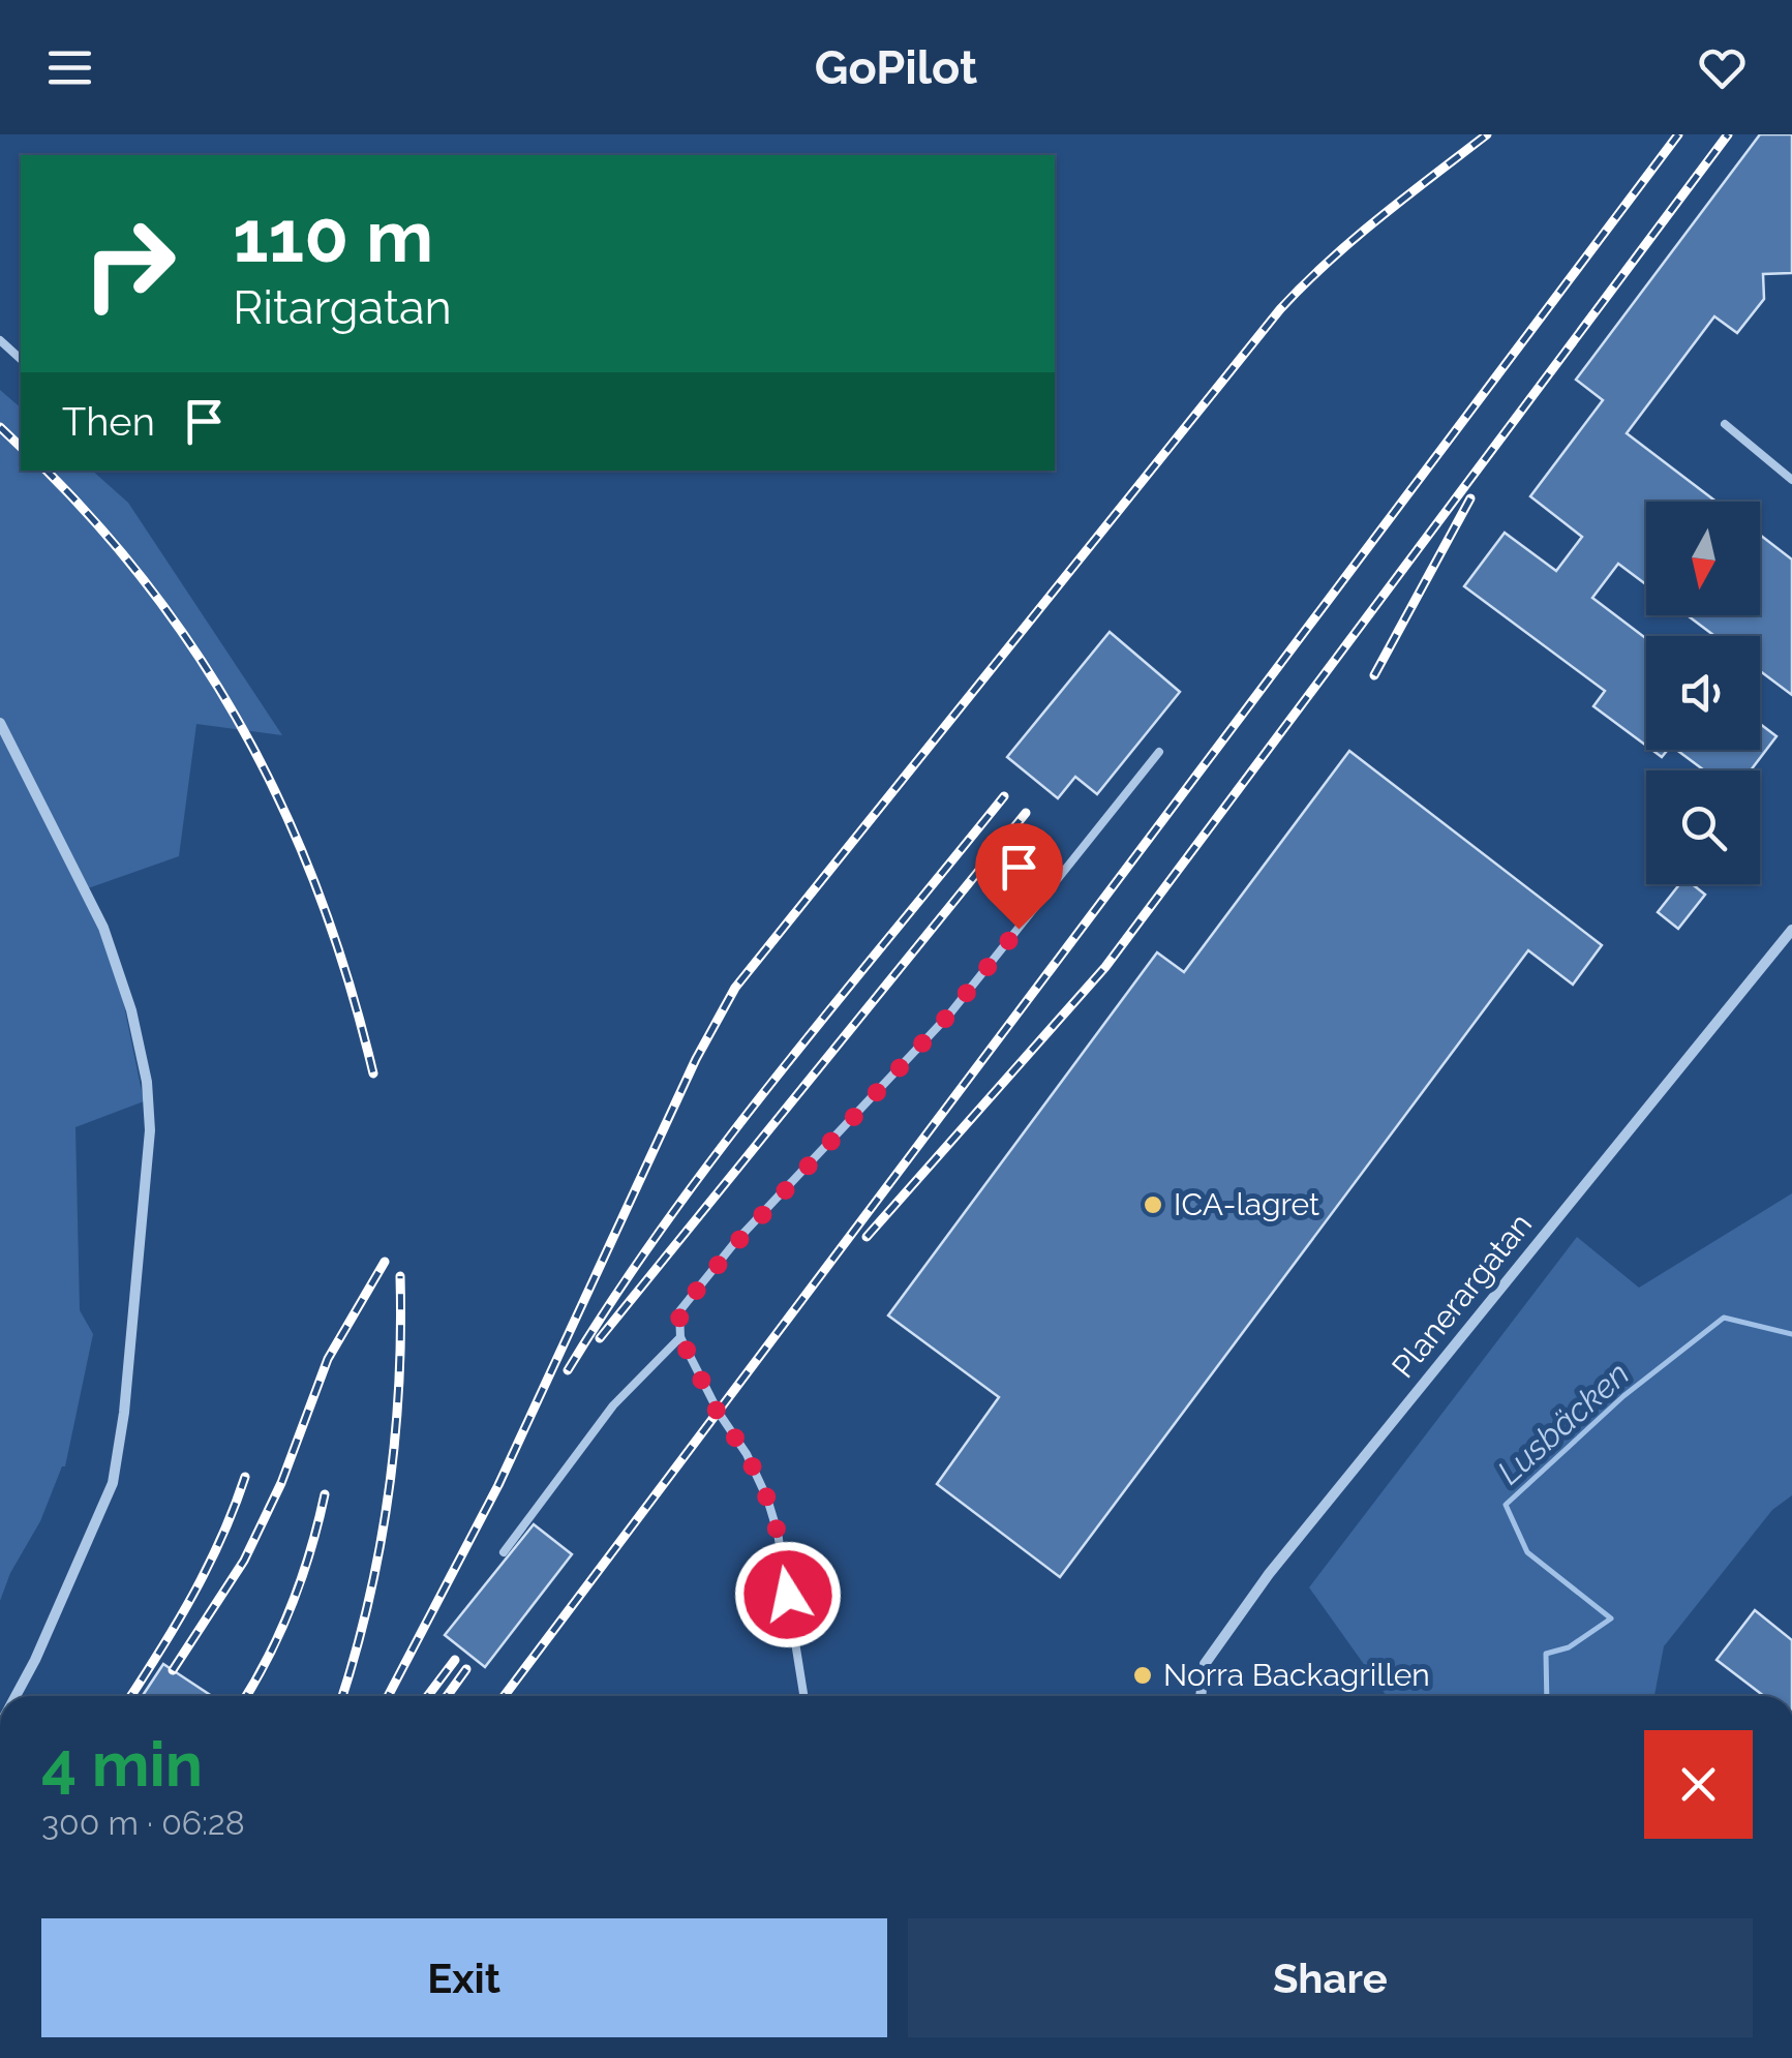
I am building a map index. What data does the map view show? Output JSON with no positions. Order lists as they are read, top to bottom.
{
  "streets": {
    "street": ["Planerargatan"]
  },
  "water": ["Lusbäcken"],
  "places": ["ICA-lagret", "Norra Backagrillen"],
  "north": "bottom",
  "page": {
    "header": "GoPilot",
    "turn": ["110 m", "Ritargatan"],
    "then": "Then",
    "heading": ["4 min", "300 m · 06:28"],
    "buttons": ["Exit", "Share"]
  }
}
